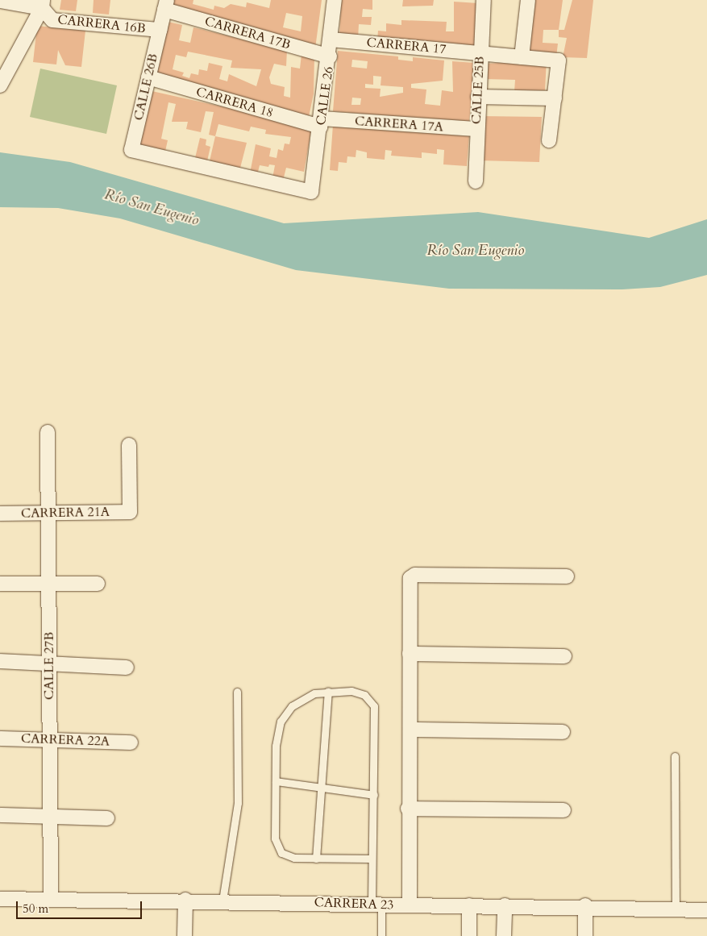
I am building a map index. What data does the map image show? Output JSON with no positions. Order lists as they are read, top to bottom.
{
  "streets": {
    "street": [
      "CARRERA 16B",
      "CARRERA 17B",
      "CARRERA 17",
      "CALLE 26B",
      "CALLE 25B",
      "CALLE 26",
      "CARRERA 18",
      "CARRERA 17A",
      "CARRERA 21A",
      "CALLE 27B",
      "CARRERA 22A",
      "CARRERA 23"
    ]
  },
  "crossings": [
    ["CARRERA 16B", "CALLE 26B"],
    ["CARRERA 17B", "CALLE 26B"],
    ["CARRERA 17B", "CALLE 26"],
    ["CARRERA 17", "CALLE 25B"],
    ["CARRERA 17", "CALLE 26"],
    ["CALLE 26B", "CALLE 26"],
    ["CALLE 26B", "CARRERA 18"],
    ["CALLE 25B", "CARRERA 17A"],
    ["CALLE 26", "CARRERA 18"],
    ["CALLE 26", "CARRERA 17A"],
    ["CARRERA 18", "CARRERA 17A"],
    ["CARRERA 21A", "CALLE 27B"],
    ["CALLE 27B", "CARRERA 22A"],
    ["CALLE 27B", "CARRERA 23"]
  ],
  "water": ["Río San Eugenio"],
  "scale_bar": "50 m"
}
